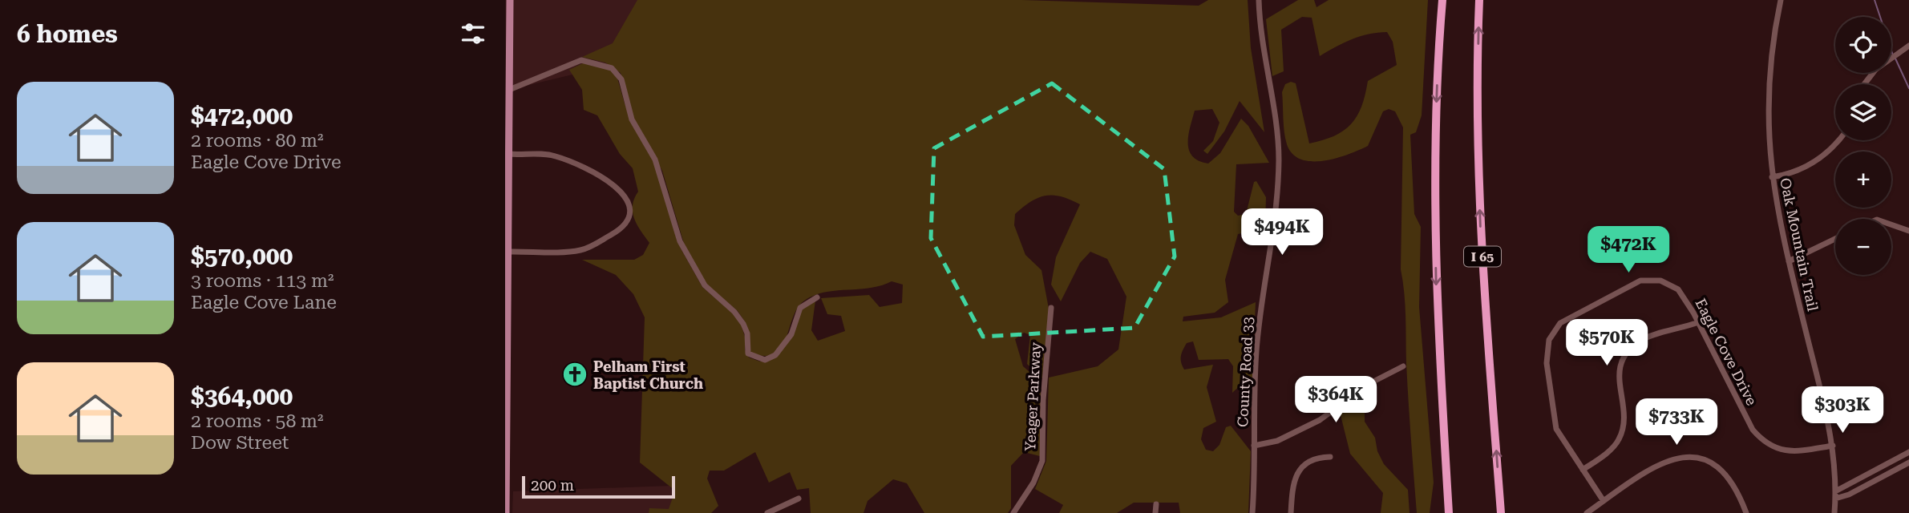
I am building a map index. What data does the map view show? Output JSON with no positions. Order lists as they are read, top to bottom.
{
  "streets": {
    "highway": ["I 65"],
    "street": [
      "Oak Mountain Trail",
      "Eagle Cove Drive",
      "County Road 33",
      "Yeager Parkway"
    ]
  },
  "crossings": [
    ["Oak Mountain Trail", "Eagle Cove Drive"]
  ],
  "places": {
    "church": ["Pelham First Baptist Church"]
  },
  "scale_bar": "200 m",
  "page": {
    "heading": "6 homes",
    "map_buttons": ["+", "−"],
    "list": [
      {
        "name": "$472,000",
        "note": "2 rooms · 80 m² · Eagle Cove Drive"
      },
      {
        "name": "$570,000",
        "note": "3 rooms · 113 m² · Eagle Cove Lane"
      },
      {
        "name": "$364,000",
        "note": "2 rooms · 58 m² · Dow Street"
      }
    ],
    "price": [
      "$494K",
      "$472K",
      "$570K",
      "$364K",
      "$303K",
      "$733K"
    ],
    "scale": "200 m"
  }
}
